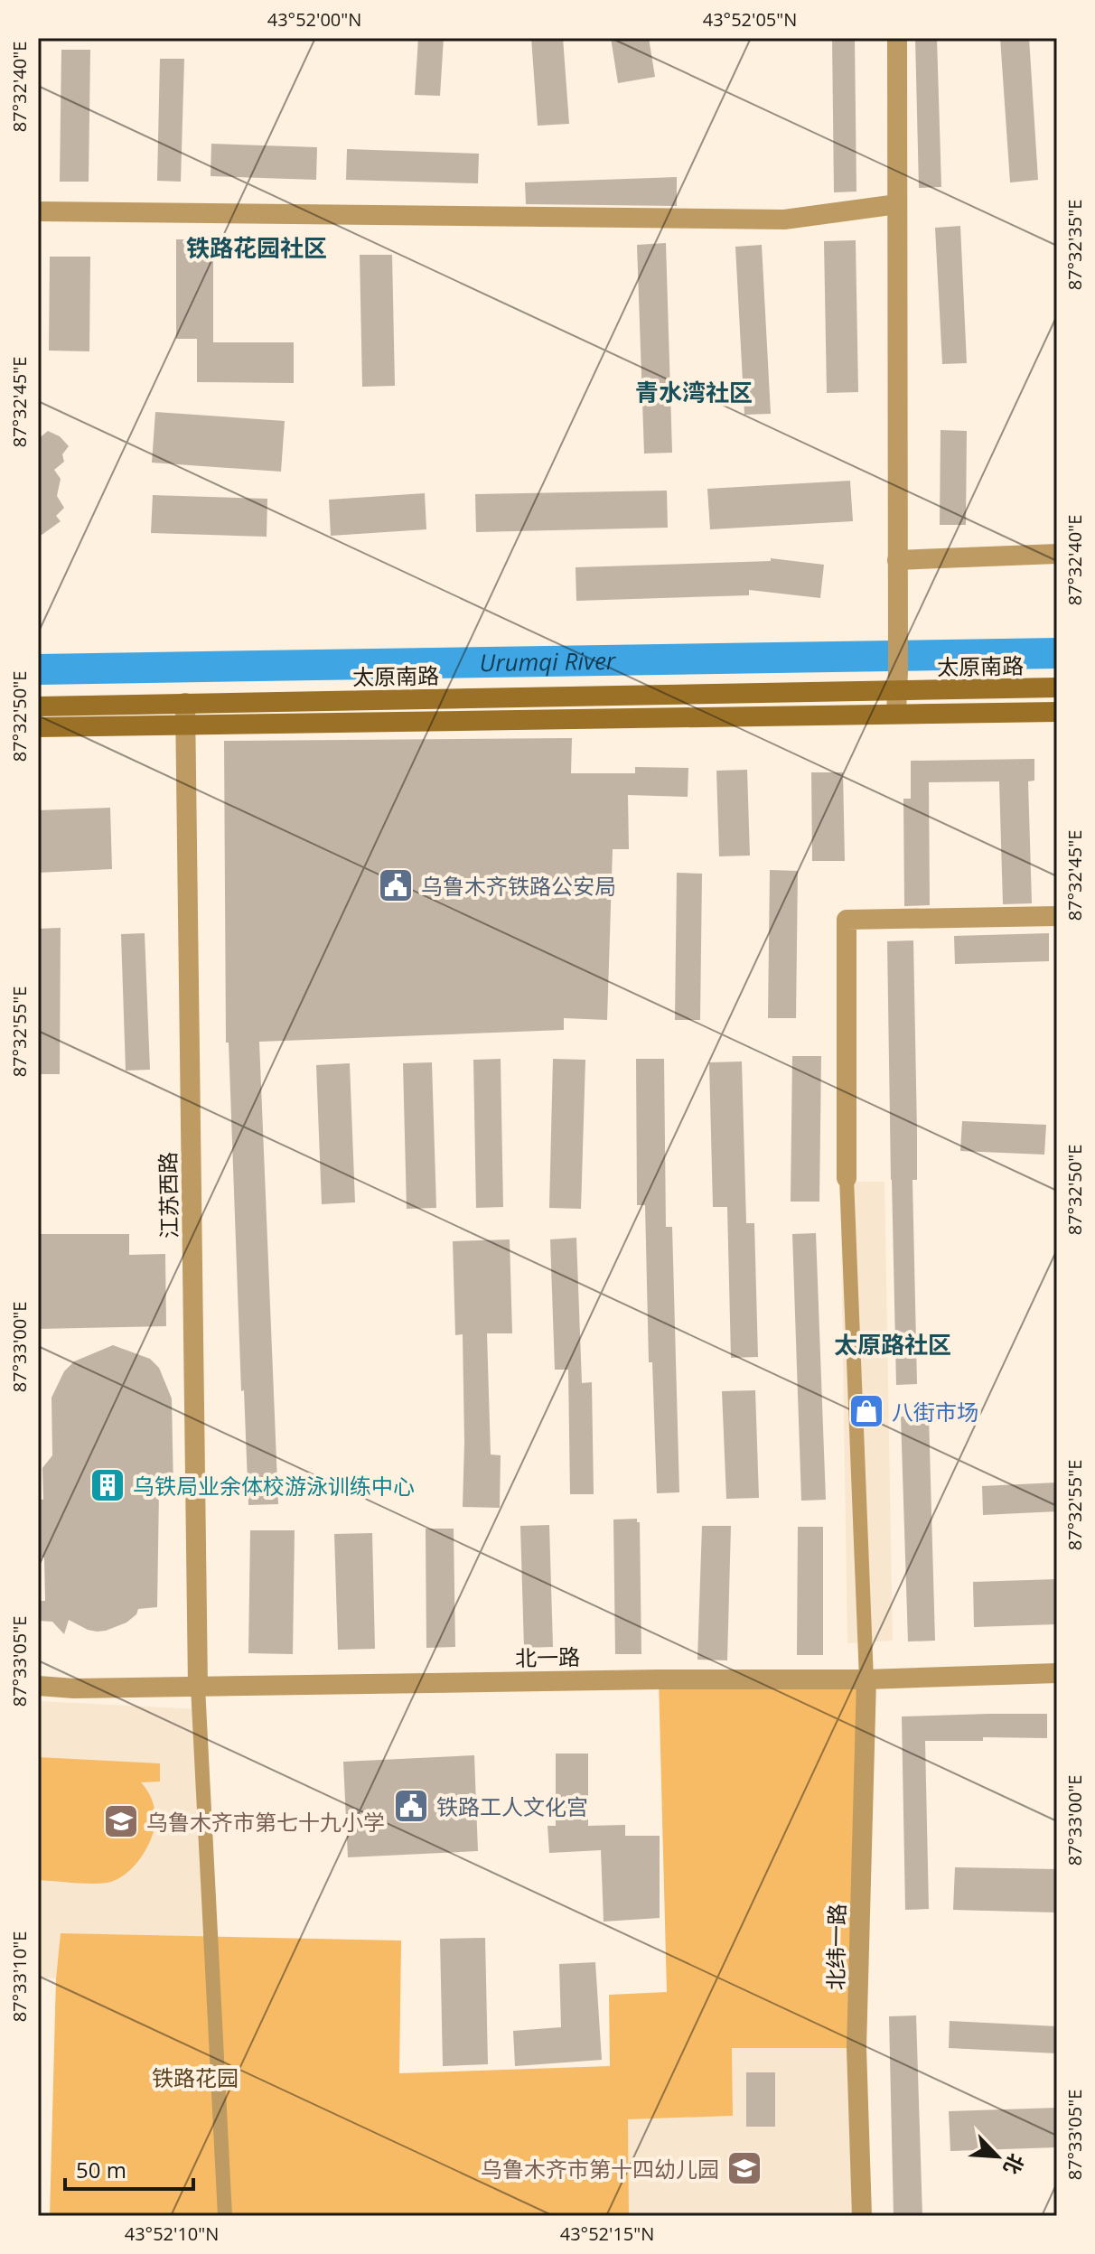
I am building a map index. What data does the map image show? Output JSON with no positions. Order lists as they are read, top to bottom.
{
  "streets": {
    "main road": ["太原南路"],
    "street": ["江苏西路", "北一路", "北纬一路"]
  },
  "crossings": [
    ["太原南路", "江苏西路"],
    ["江苏西路", "北一路"],
    ["北一路", "北纬一路"]
  ],
  "districts": ["铁路花园社区", "青水湾社区", "太原路社区"],
  "water": ["Urumqi River"],
  "parks": ["铁路花园"],
  "places": {
    "public building": ["乌鲁木齐铁路公安局", "铁路工人文化宫"],
    "shop": ["八街市场"],
    "building": ["乌铁局业余体校游泳训练中心"],
    "school or university": ["乌鲁木齐市第七十九小学", "乌鲁木齐市第十四幼儿园"]
  },
  "scale_bar": "50 m",
  "north": "bottom right",
  "coordinates": [
    "43°52'00\"N",
    "43°52'05\"N",
    "87°32'40\"E",
    "87°32'35\"E",
    "87°32'45\"E",
    "87°32'50\"E",
    "87°32'55\"E",
    "87°33'00\"E",
    "87°33'05\"E",
    "87°33'10\"E",
    "43°52'10\"N",
    "43°52'15\"N"
  ]
}
